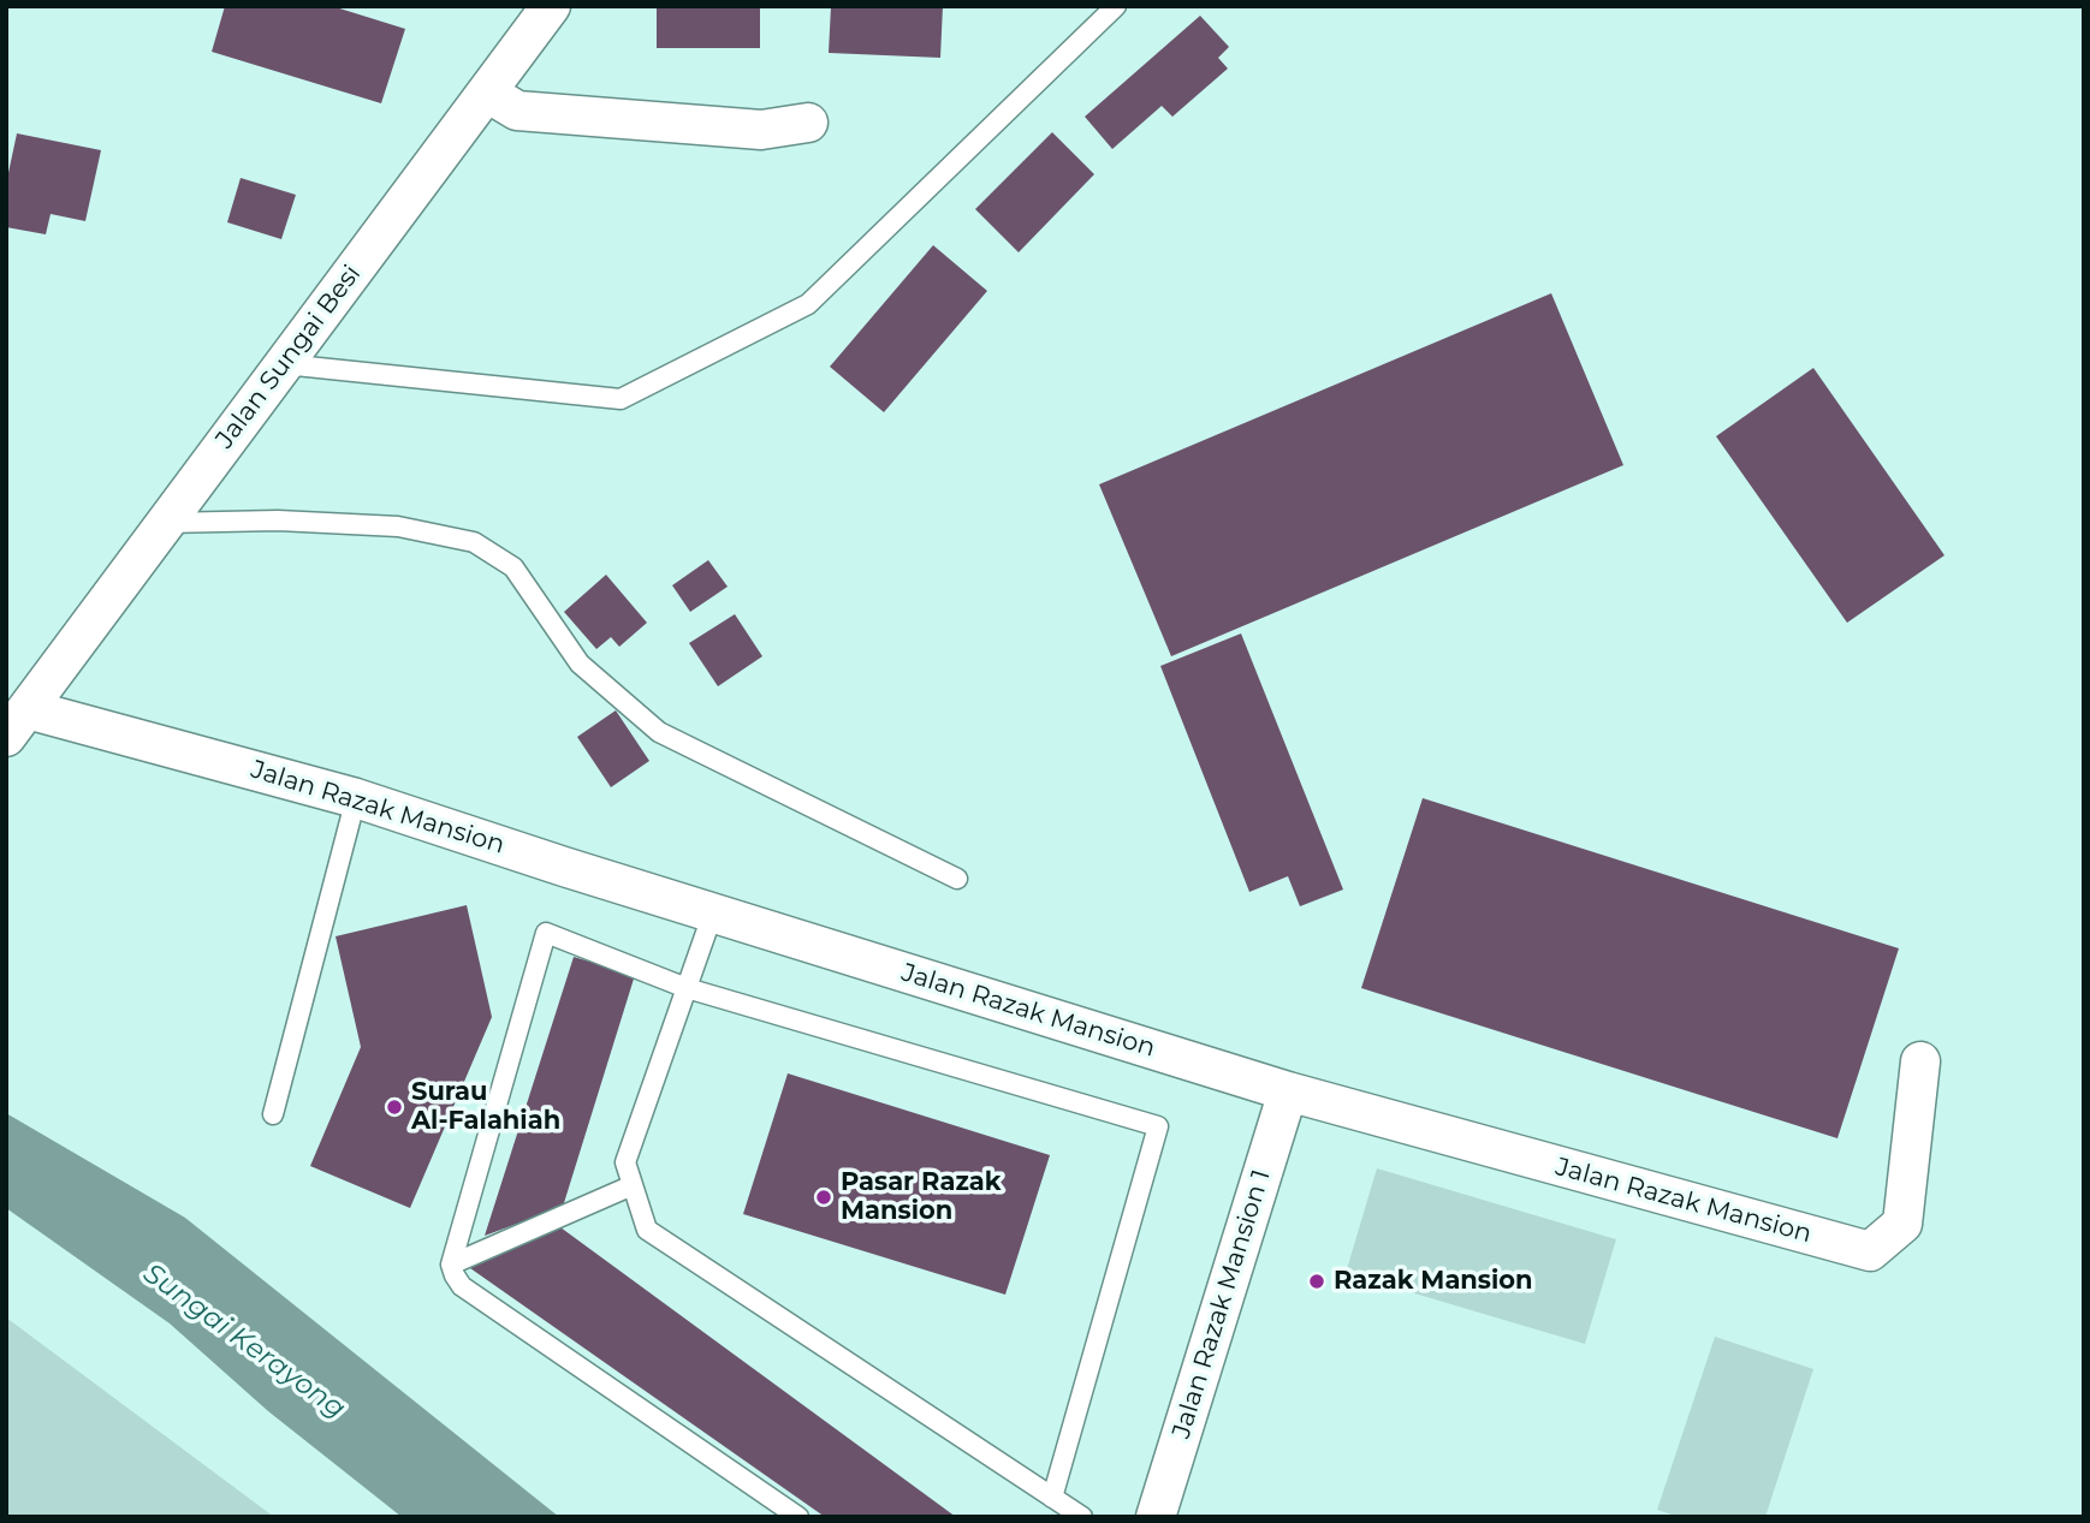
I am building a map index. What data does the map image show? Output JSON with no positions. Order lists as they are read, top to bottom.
{
  "streets": {
    "street": ["Jalan Sungai Besi", "Jalan Razak Mansion", "Jalan Razak Mansion 1"]
  },
  "crossings": [
    ["Jalan Sungai Besi", "Jalan Razak Mansion"],
    ["Jalan Razak Mansion", "Jalan Razak Mansion 1"]
  ],
  "water": ["Sungai Kerayong"],
  "places": ["Surau Al-Falahiah", "Pasar Razak Mansion", "Razak Mansion"]
}
